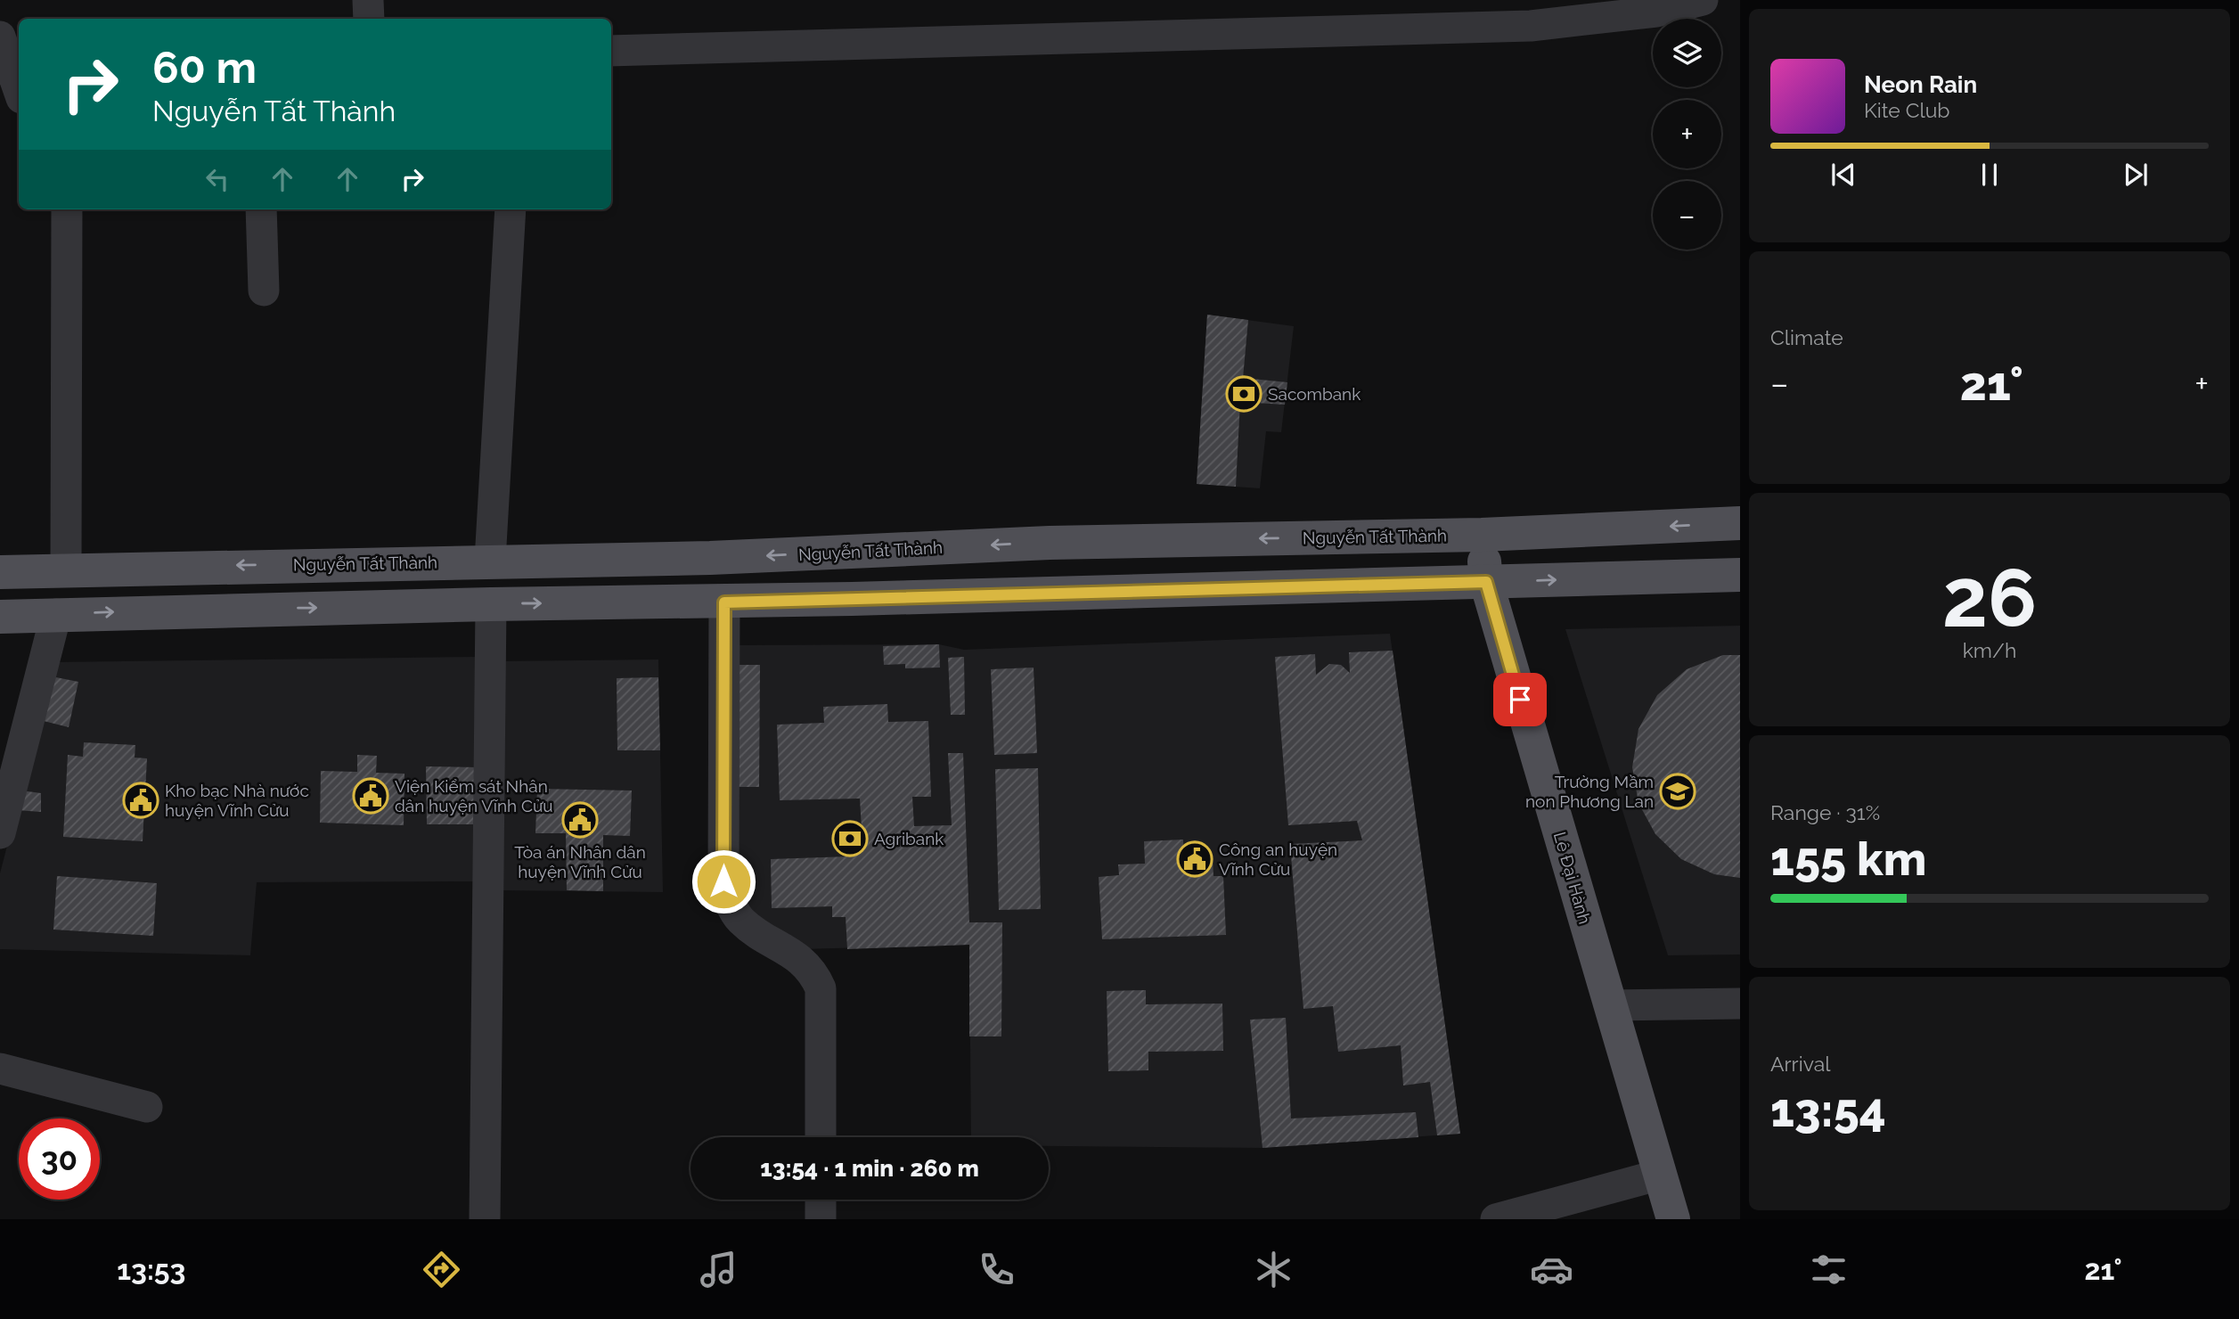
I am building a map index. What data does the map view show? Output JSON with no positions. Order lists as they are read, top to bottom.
{
  "streets": {
    "main road": ["Nguyễn Tất Thành", "Lê Đại Hành"]
  },
  "crossings": [
    ["Nguyễn Tất Thành", "Lê Đại Hành"]
  ],
  "places": {
    "bank": ["Sacombank", "Agribank"],
    "school or university": ["Trường Mầm non Phương Lan"],
    "public building": [
      "Viện Kiểm sát Nhân dân huyện Vĩnh Cửu",
      "Kho bạc Nhà nước huyện Vĩnh Cửu",
      "Tòa án Nhân dân huyện Vĩnh Cửu",
      "Công an huyện Vĩnh Cửu"
    ]
  },
  "page": {
    "map_buttons": ["+", "−"],
    "turn": ["60 m", "Nguyễn Tất Thành"],
    "song": ["Neon Rain", "Kite Club"],
    "tile": [
      "Climate",
      ["26", "km/h"],
      ["Range · 31%", "155 km"],
      ["Arrival", "13:54"]
    ],
    "heat": ["−", "21°", "+"],
    "limit": "30",
    "trip": "13:54 · 1 min · 260 m",
    "tabs": ["13:53", "21°"]
  }
}
